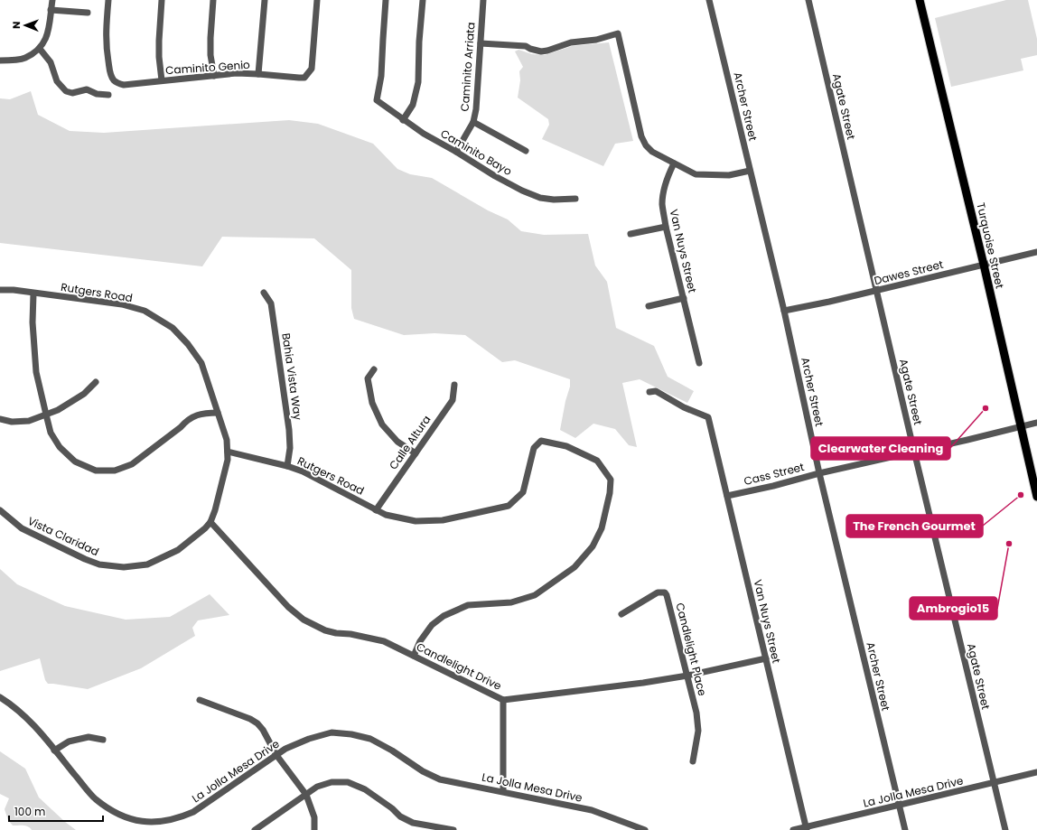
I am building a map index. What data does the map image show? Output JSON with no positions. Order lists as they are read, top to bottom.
{
  "streets": {
    "main road": ["Turquoise Street"],
    "street": [
      "Caminito Arriata",
      "Caminito Genio",
      "Archer Street",
      "Agate Street",
      "Caminito Bayo",
      "Van Nuys Street",
      "Dawes Street",
      "Rutgers Road",
      "Bahia Vista Way",
      "Calle Altura",
      "Cass Street",
      "Vista Claridad",
      "Candlelight Place",
      "Candlelight Drive",
      "La Jolla Mesa Drive"
    ]
  },
  "crossings": [
    ["Caminito Arriata", "Caminito Bayo"],
    ["Archer Street", "Dawes Street"],
    ["Archer Street", "Cass Street"],
    ["Archer Street", "La Jolla Mesa Drive"],
    ["Agate Street", "Dawes Street"],
    ["Agate Street", "Cass Street"],
    ["Agate Street", "La Jolla Mesa Drive"],
    ["Turquoise Street", "Dawes Street"],
    ["Turquoise Street", "Cass Street"],
    ["Van Nuys Street", "Cass Street"],
    ["Van Nuys Street", "Candlelight Drive"],
    ["Van Nuys Street", "La Jolla Mesa Drive"],
    ["Rutgers Road", "Bahia Vista Way"],
    ["Rutgers Road", "Calle Altura"],
    ["Rutgers Road", "Vista Claridad"],
    ["Rutgers Road", "Candlelight Drive"],
    ["Vista Claridad", "Candlelight Drive"],
    ["Candlelight Place", "Candlelight Drive"]
  ],
  "places": ["Clearwater Cleaning", "The French Gourmet", "Ambrogio15"],
  "scale_bar": "100 m",
  "north": "left"
}
